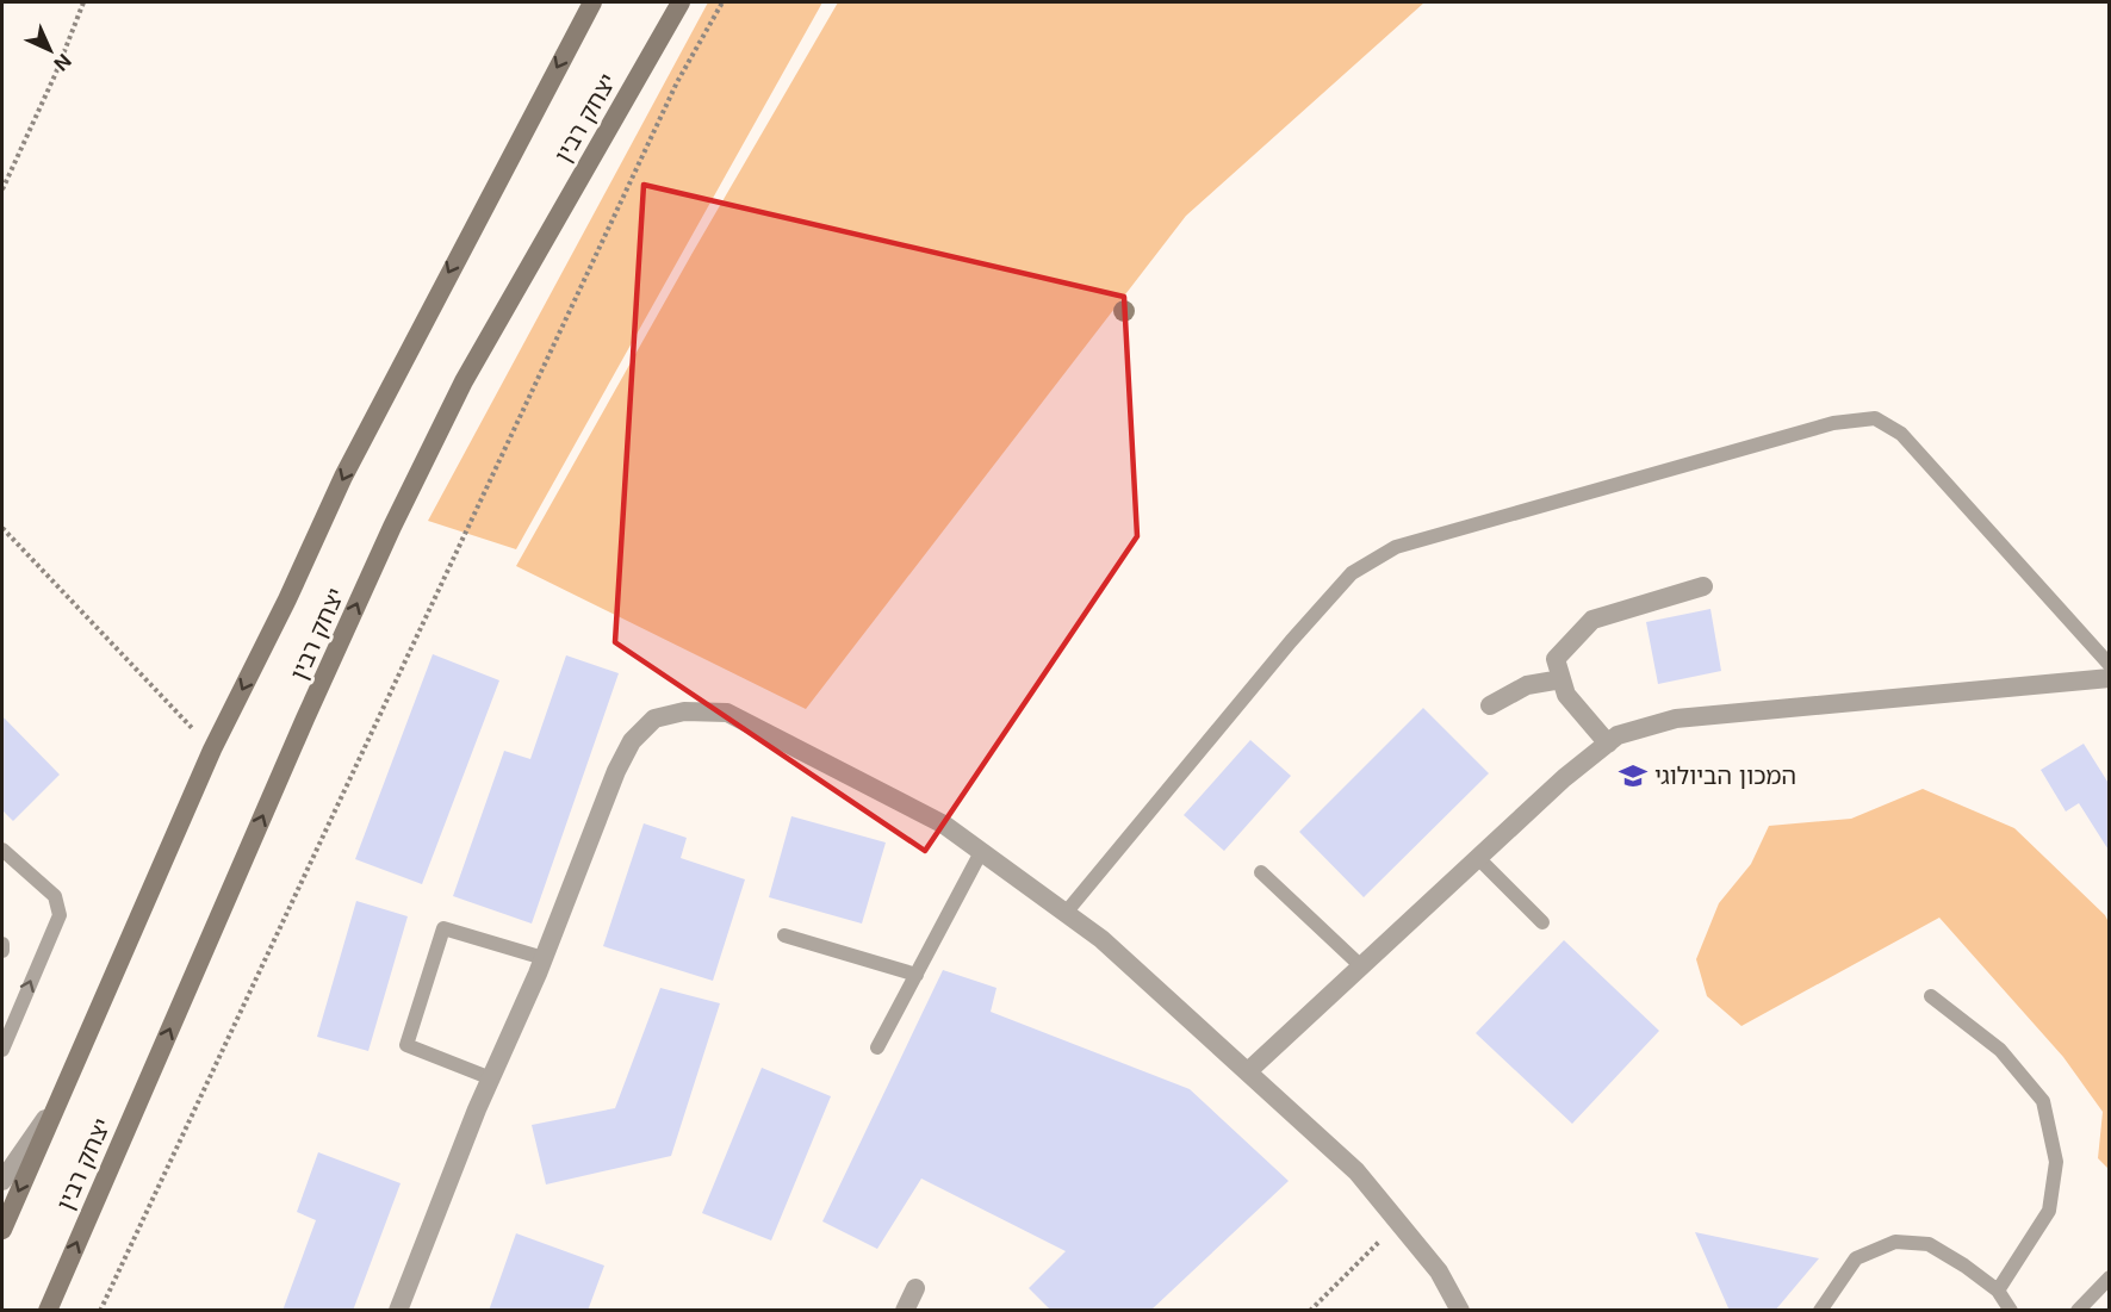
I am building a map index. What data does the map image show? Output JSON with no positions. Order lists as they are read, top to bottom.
{
  "streets": {
    "main road": ["יצחק רבין"]
  },
  "places": {
    "school or university": ["המכון הביולוגי"]
  },
  "north": "bottom right"
}
